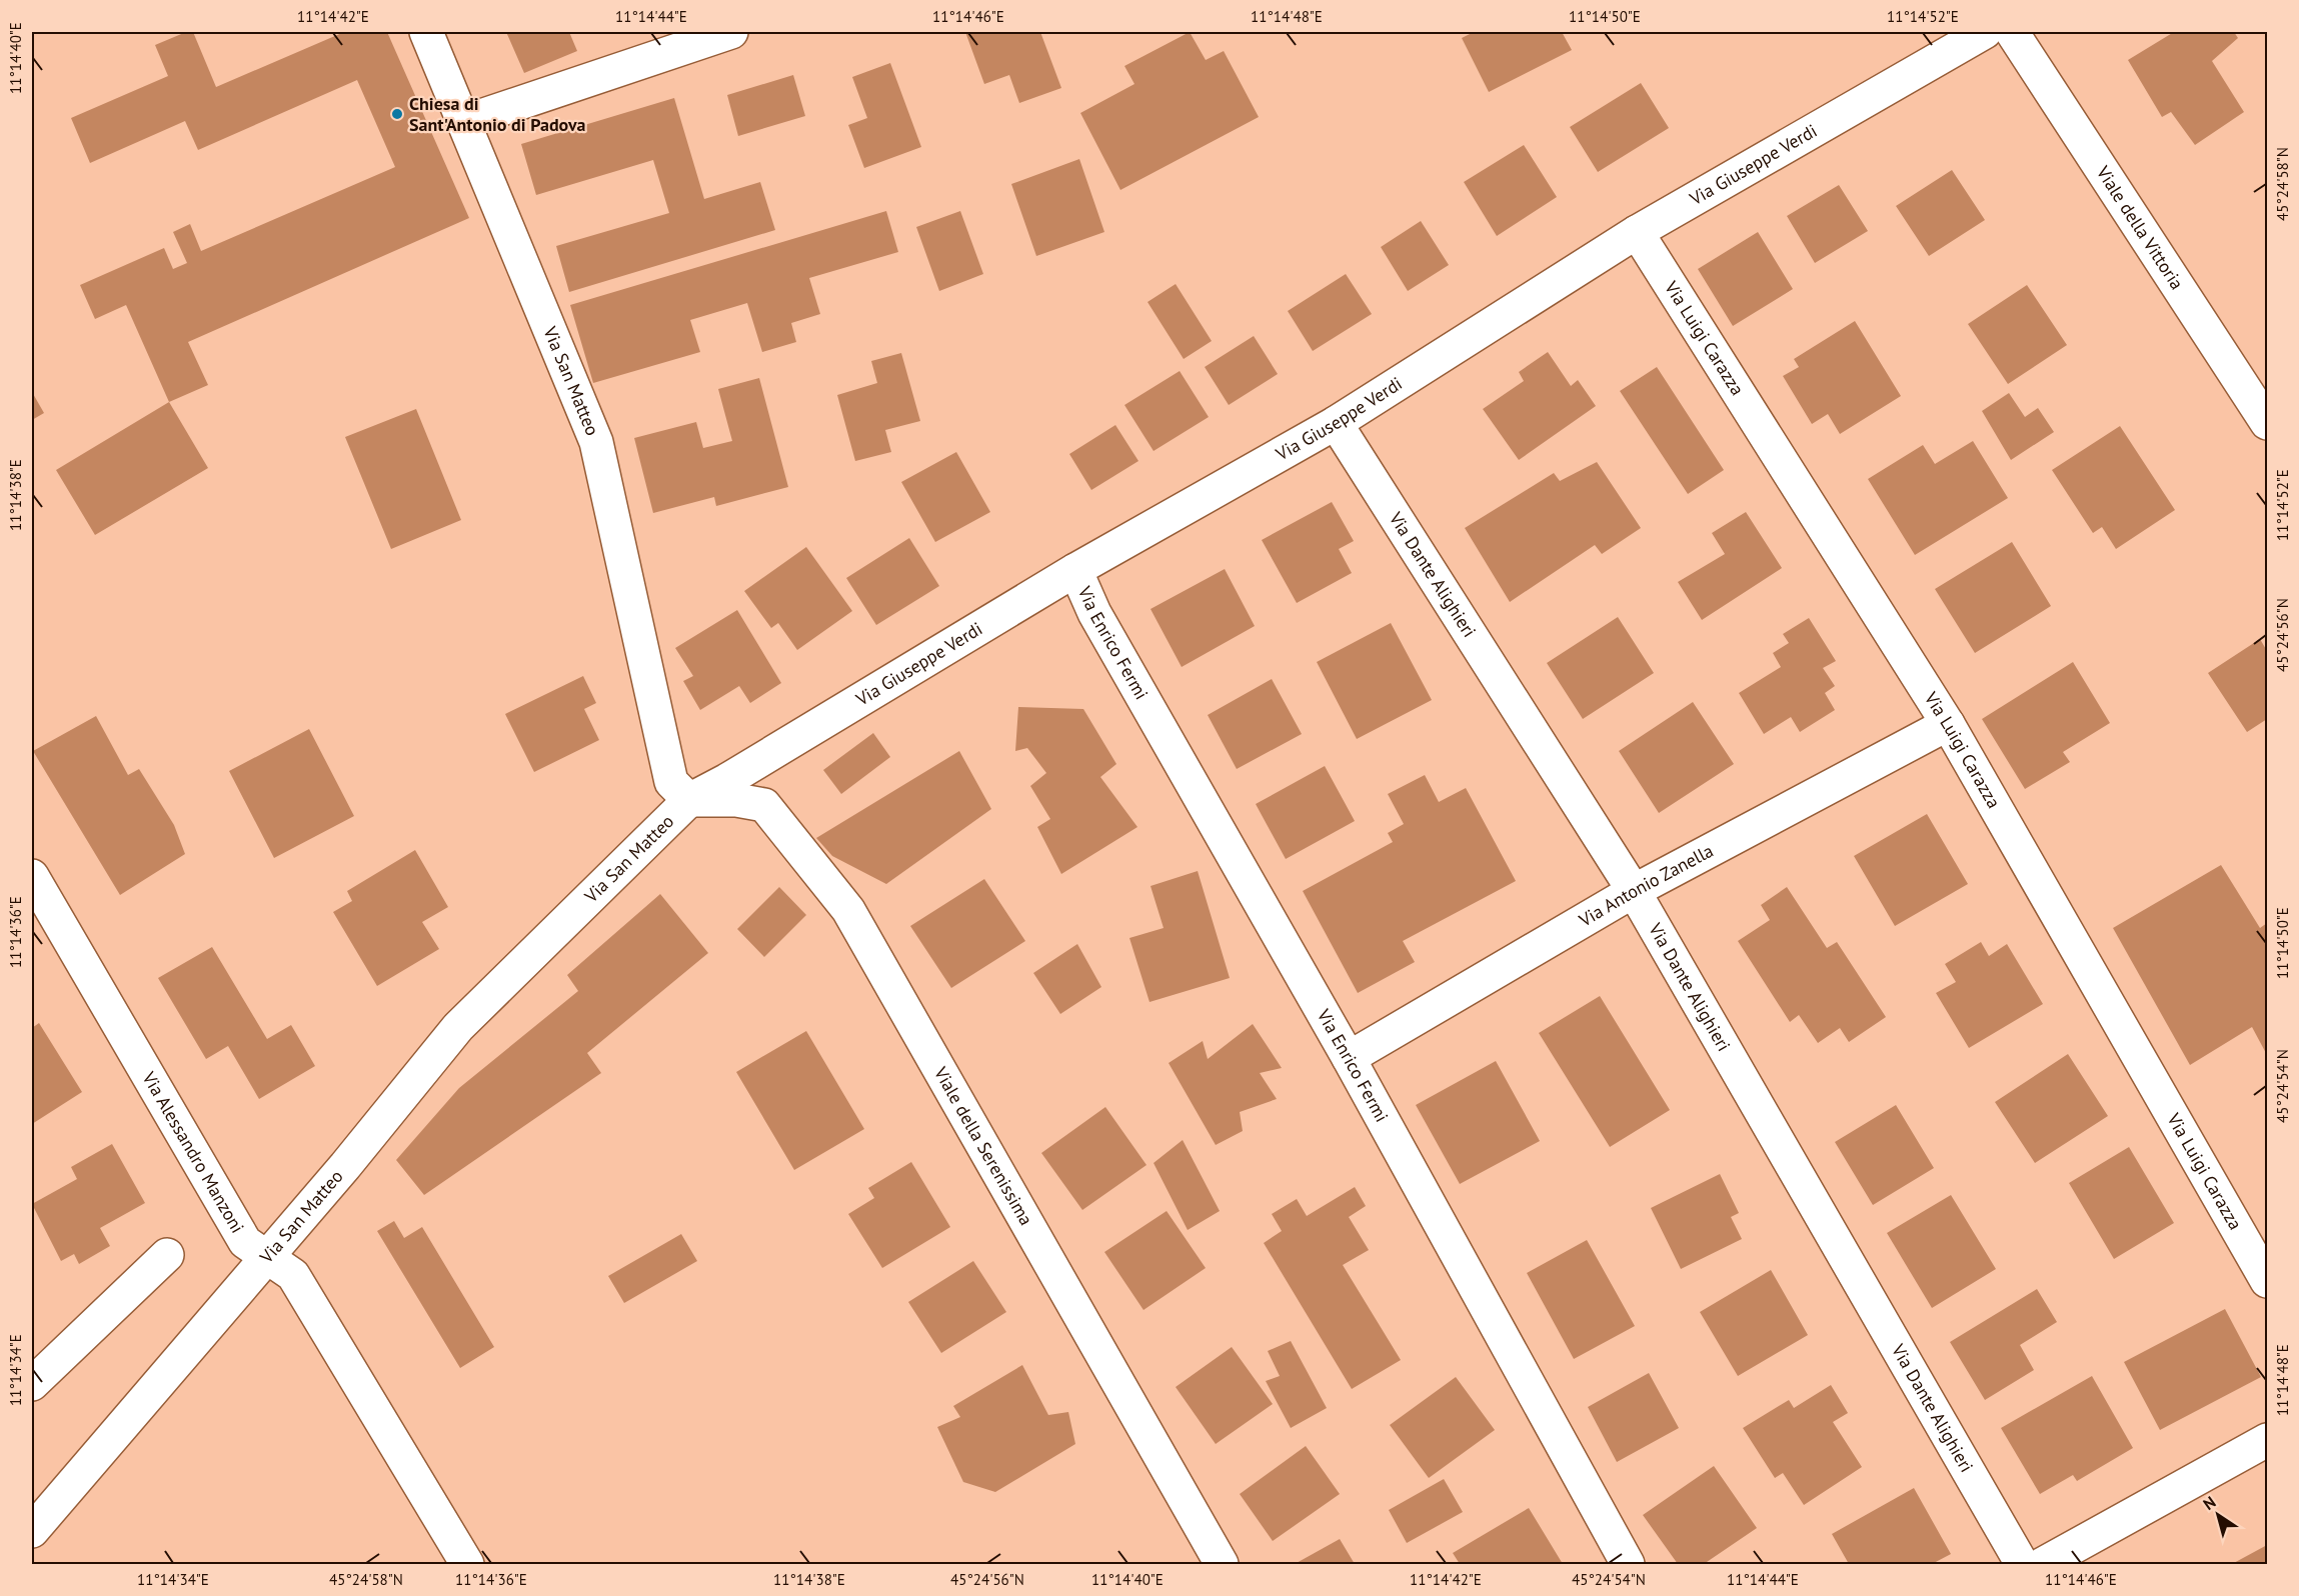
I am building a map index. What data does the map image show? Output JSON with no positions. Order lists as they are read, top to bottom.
{
  "streets": {
    "street": [
      "Via Giuseppe Verdi",
      "Viale della Vittoria",
      "Via Luigi Carazza",
      "Via San Matteo",
      "Via Dante Alighieri",
      "Via Enrico Fermi",
      "Via Antonio Zanella",
      "Viale della Serenissima",
      "Via Alessandro Manzoni"
    ]
  },
  "crossings": [
    ["Via Giuseppe Verdi", "Via Luigi Carazza"],
    ["Via Giuseppe Verdi", "Via San Matteo"],
    ["Via Giuseppe Verdi", "Via Dante Alighieri"],
    ["Via Giuseppe Verdi", "Via Enrico Fermi"],
    ["Via Giuseppe Verdi", "Viale della Serenissima"],
    ["Via Luigi Carazza", "Via Antonio Zanella"],
    ["Via San Matteo", "Viale della Serenissima"],
    ["Via San Matteo", "Via Alessandro Manzoni"],
    ["Via Dante Alighieri", "Via Antonio Zanella"],
    ["Via Enrico Fermi", "Via Antonio Zanella"]
  ],
  "places": ["Chiesa di Sant'Antonio di Padova"],
  "north": "top left",
  "coordinates": [
    "11°14'42\"E",
    "11°14'44\"E",
    "11°14'46\"E",
    "11°14'48\"E",
    "11°14'50\"E",
    "11°14'52\"E",
    "11°14'40\"E",
    "45°24'58\"N",
    "11°14'38\"E",
    "45°24'56\"N",
    "11°14'36\"E",
    "45°24'54\"N",
    "11°14'34\"E"
  ]
}
